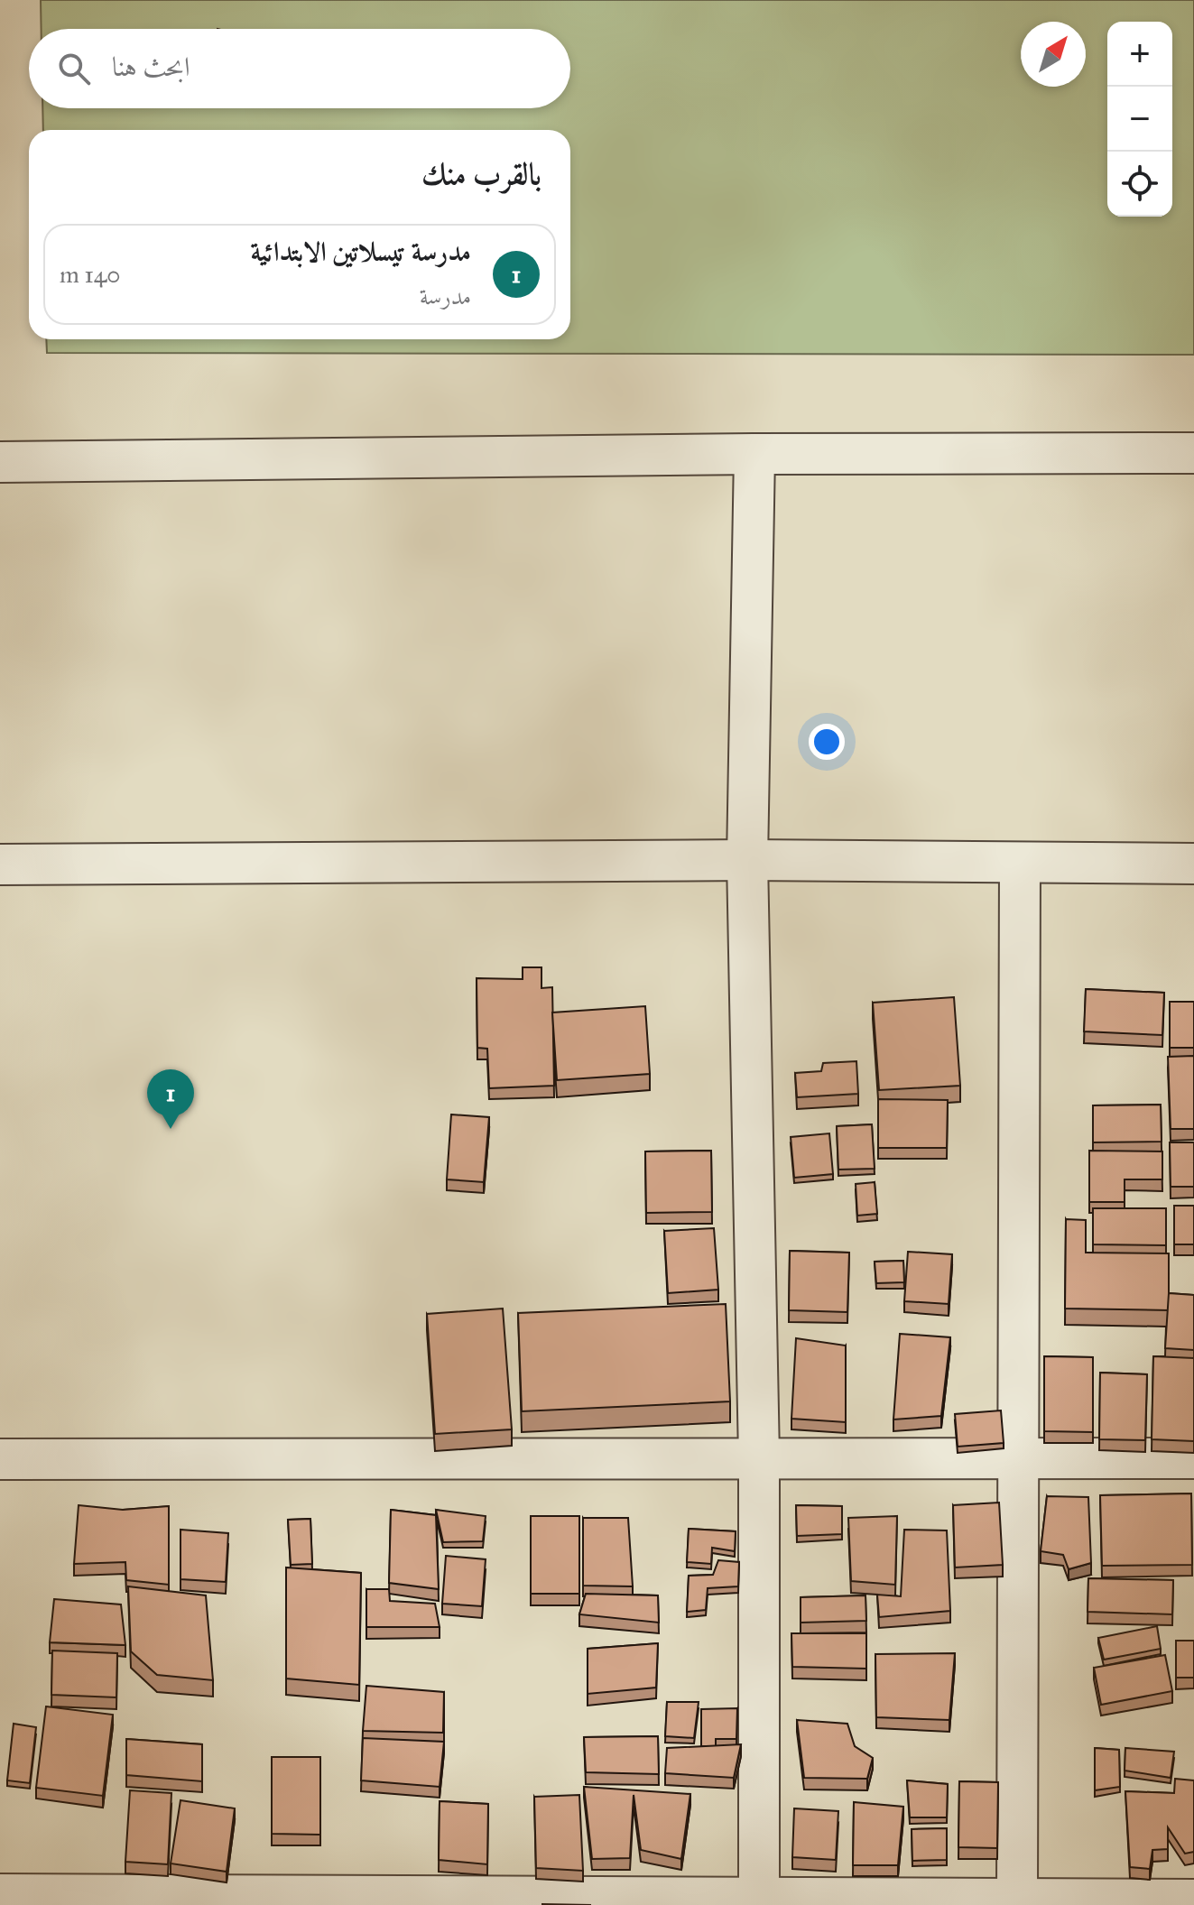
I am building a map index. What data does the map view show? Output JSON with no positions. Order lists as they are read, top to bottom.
{
  "north": "top right",
  "page": {
    "map_buttons": ["+", "−"],
    "search": "ابحث هنا",
    "heading": "بالقرب منك",
    "list": [
      {
        "mark": "1",
        "name": "مدرسة تيسلاتين الابتدائية",
        "note": "مدرسة",
        "value": "140 m"
      }
    ],
    "pins": "1"
  }
}
